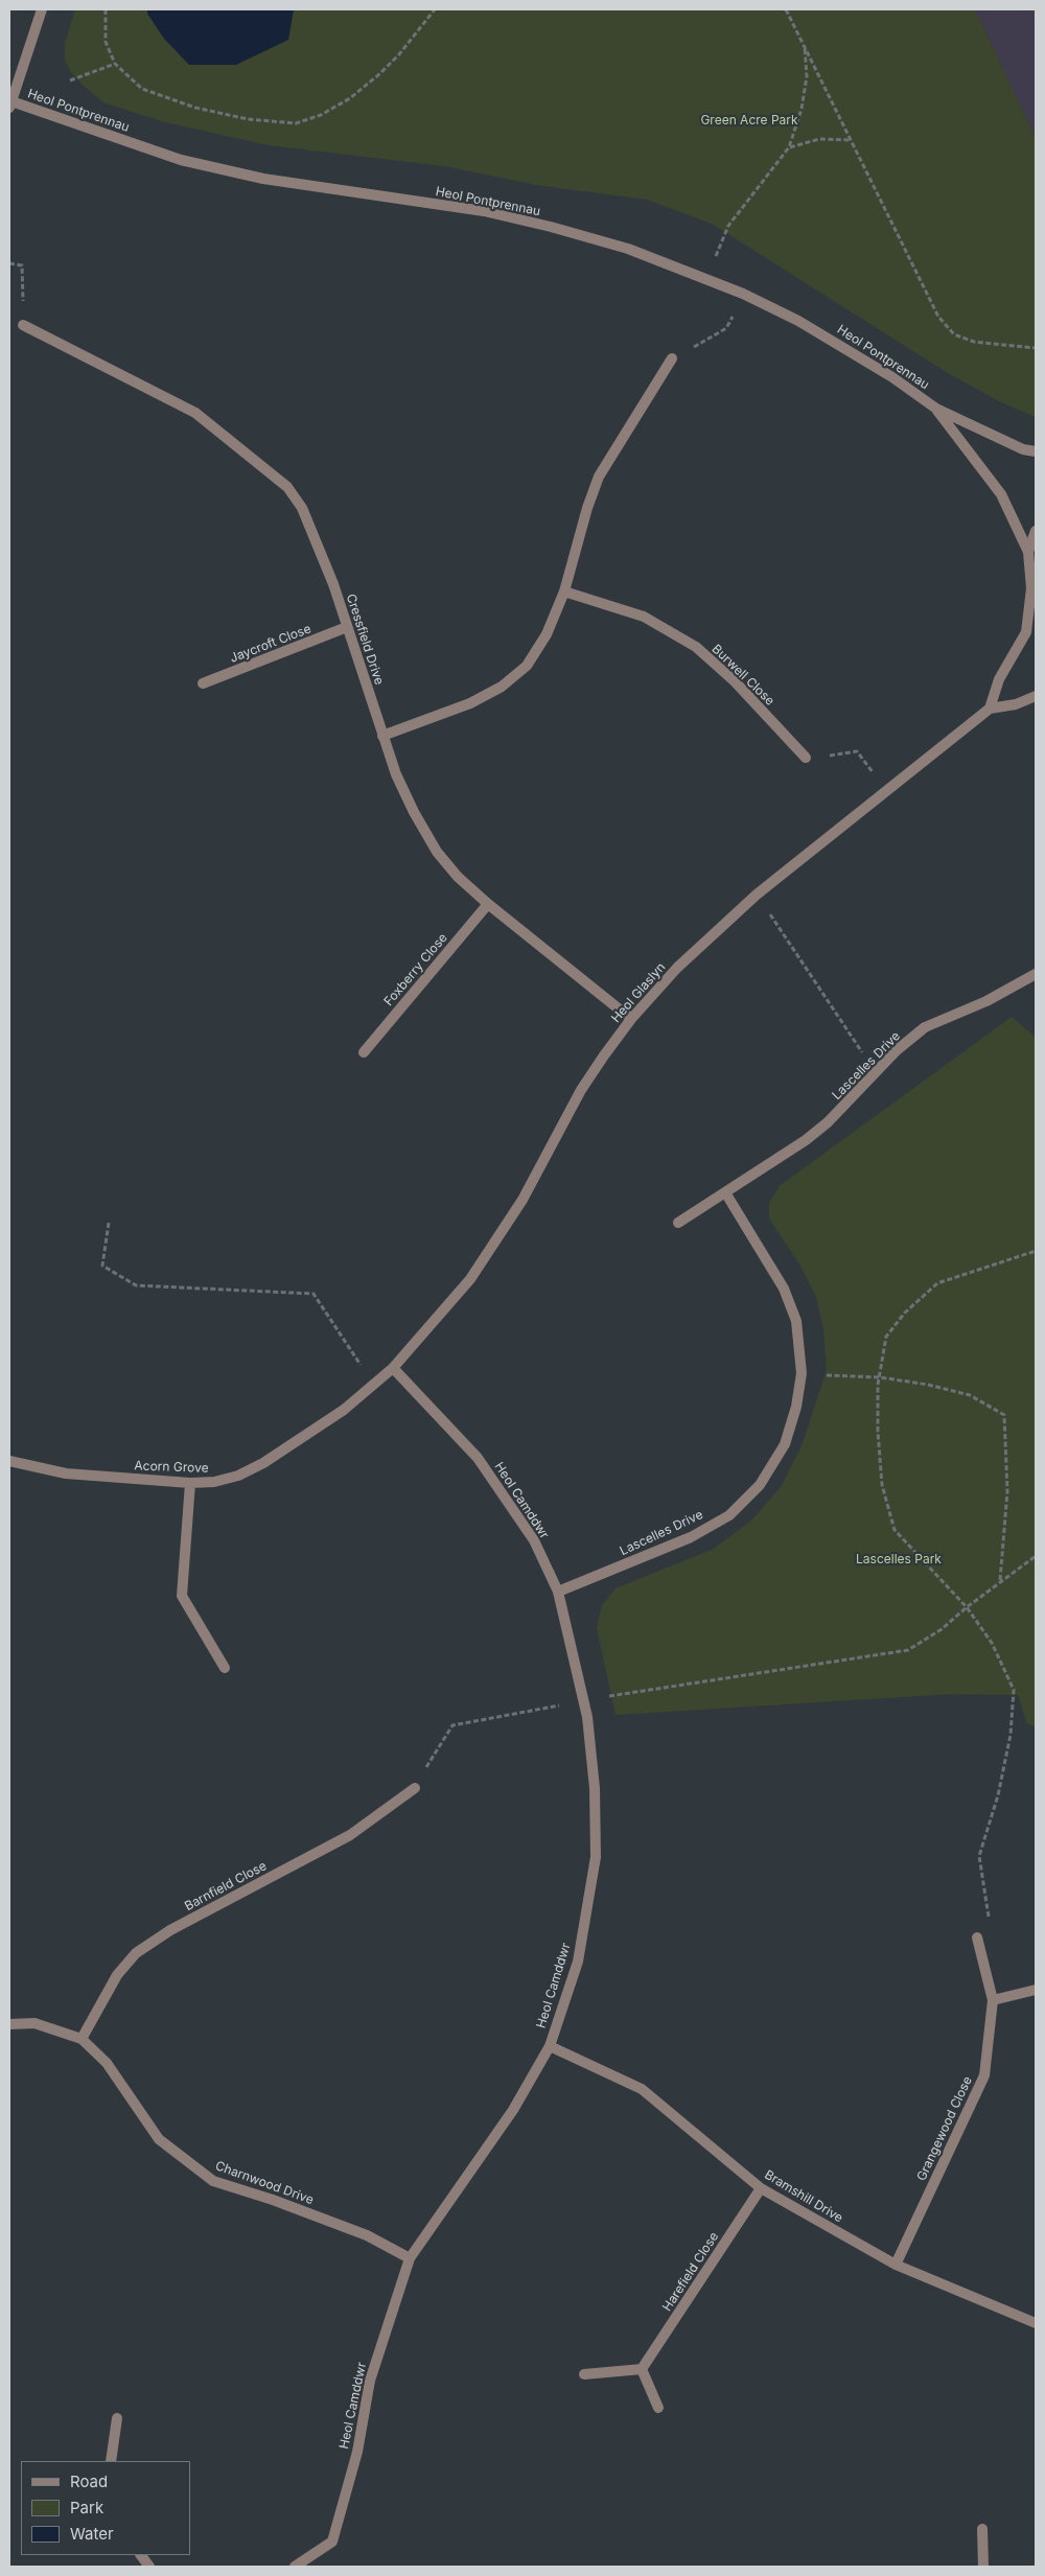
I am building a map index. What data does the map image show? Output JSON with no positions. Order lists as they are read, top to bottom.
{
  "streets": {
    "street": [
      "Heol Pontprennau",
      "Cressfield Drive",
      "Jaycroft Close",
      "Burwell Close",
      "Foxberry Close",
      "Heol Glaslyn",
      "Lascelles Drive",
      "Acorn Grove",
      "Heol Camddwr",
      "Barnfield Close",
      "Grangewood Close",
      "Charnwood Drive",
      "Bramshill Drive",
      "Harefield Close"
    ]
  },
  "crossings": [
    ["Cressfield Drive", "Jaycroft Close"],
    ["Cressfield Drive", "Foxberry Close"],
    ["Cressfield Drive", "Heol Glaslyn"],
    ["Heol Glaslyn", "Acorn Grove"],
    ["Heol Glaslyn", "Heol Camddwr"],
    ["Lascelles Drive", "Heol Camddwr"],
    ["Acorn Grove", "Heol Camddwr"],
    ["Heol Camddwr", "Charnwood Drive"],
    ["Heol Camddwr", "Bramshill Drive"],
    ["Barnfield Close", "Charnwood Drive"],
    ["Grangewood Close", "Bramshill Drive"],
    ["Bramshill Drive", "Harefield Close"]
  ],
  "parks": ["Green Acre Park", "Lascelles Park"],
  "legend": ["Road", "Park", "Water"]
}
